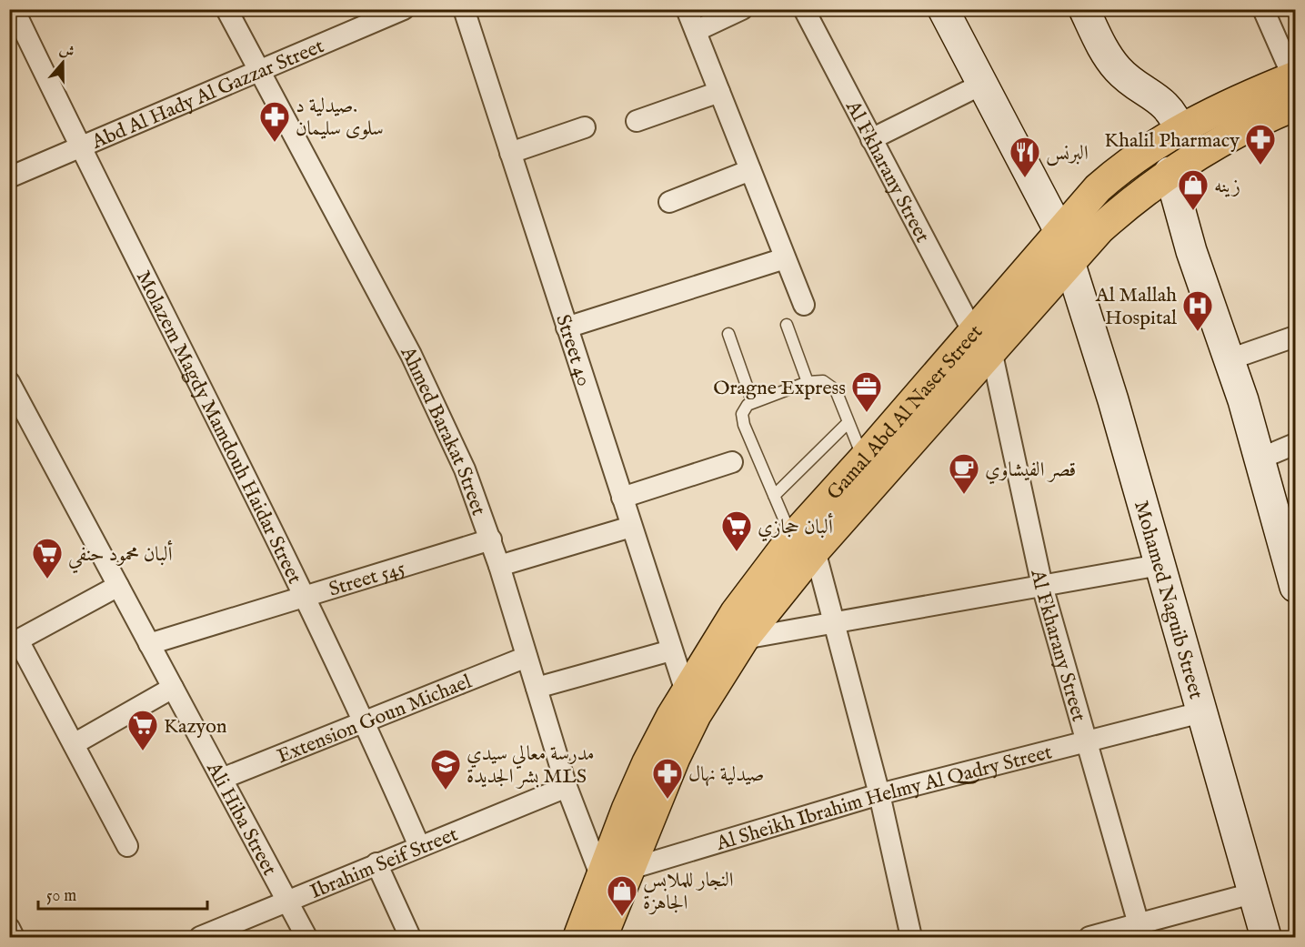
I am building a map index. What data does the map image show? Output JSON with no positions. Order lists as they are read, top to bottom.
{
  "streets": {
    "main road": ["Gamal Abd Al Naser Street"],
    "street": [
      "Abd Al Hady Al Gazzar Street",
      "Al Fkharany Street",
      "Street 40",
      "Molazem Magdy Mamdouh Haidar Street",
      "Ahmed Barakat Street",
      "Street 545",
      "Mohamed Naguib Street",
      "Extension Goun Michael",
      "Al Sheikh Ibrahim Helmy Al Qadry Street",
      "Ali Hiba Street",
      "Ibrahim Seif Street"
    ]
  },
  "crossings": [
    ["Abd Al Hady Al Gazzar Street", "Molazem Magdy Mamdouh Haidar Street"],
    ["Abd Al Hady Al Gazzar Street", "Ahmed Barakat Street"],
    ["Al Fkharany Street", "Gamal Abd Al Naser Street"],
    ["Al Fkharany Street", "Al Sheikh Ibrahim Helmy Al Qadry Street"],
    ["Street 40", "Gamal Abd Al Naser Street"],
    ["Gamal Abd Al Naser Street", "Ahmed Barakat Street"],
    ["Gamal Abd Al Naser Street", "Mohamed Naguib Street"],
    ["Gamal Abd Al Naser Street", "Al Sheikh Ibrahim Helmy Al Qadry Street"],
    ["Molazem Magdy Mamdouh Haidar Street", "Street 545"],
    ["Molazem Magdy Mamdouh Haidar Street", "Extension Goun Michael"],
    ["Molazem Magdy Mamdouh Haidar Street", "Ibrahim Seif Street"],
    ["Ahmed Barakat Street", "Street 545"],
    ["Ahmed Barakat Street", "Extension Goun Michael"],
    ["Ahmed Barakat Street", "Ibrahim Seif Street"],
    ["Street 545", "Ali Hiba Street"],
    ["Mohamed Naguib Street", "Al Sheikh Ibrahim Helmy Al Qadry Street"],
    ["Extension Goun Michael", "Ali Hiba Street"],
    ["Ali Hiba Street", "Ibrahim Seif Street"]
  ],
  "places": {
    "pharmacy": ["صيدلية د. سلوى سليمان", "Khalil Pharmacy", "صيدلية نهال"],
    "restaurant": ["البرنس"],
    "shop": ["زينه", "النجار للملابس الجاهزة"],
    "hospital": ["Al Mallah Hospital"],
    "office": ["Oragne Express"],
    "cafe": ["قصر الفيشاوي"],
    "supermarket": ["ألبان حجازي", "ألبان محمود حنفي", "Kazyon"],
    "school or university": ["مدرسة معالي سيدي بشر الجديدة MLS"]
  },
  "scale_bar": "50 m",
  "north": "top"
}
